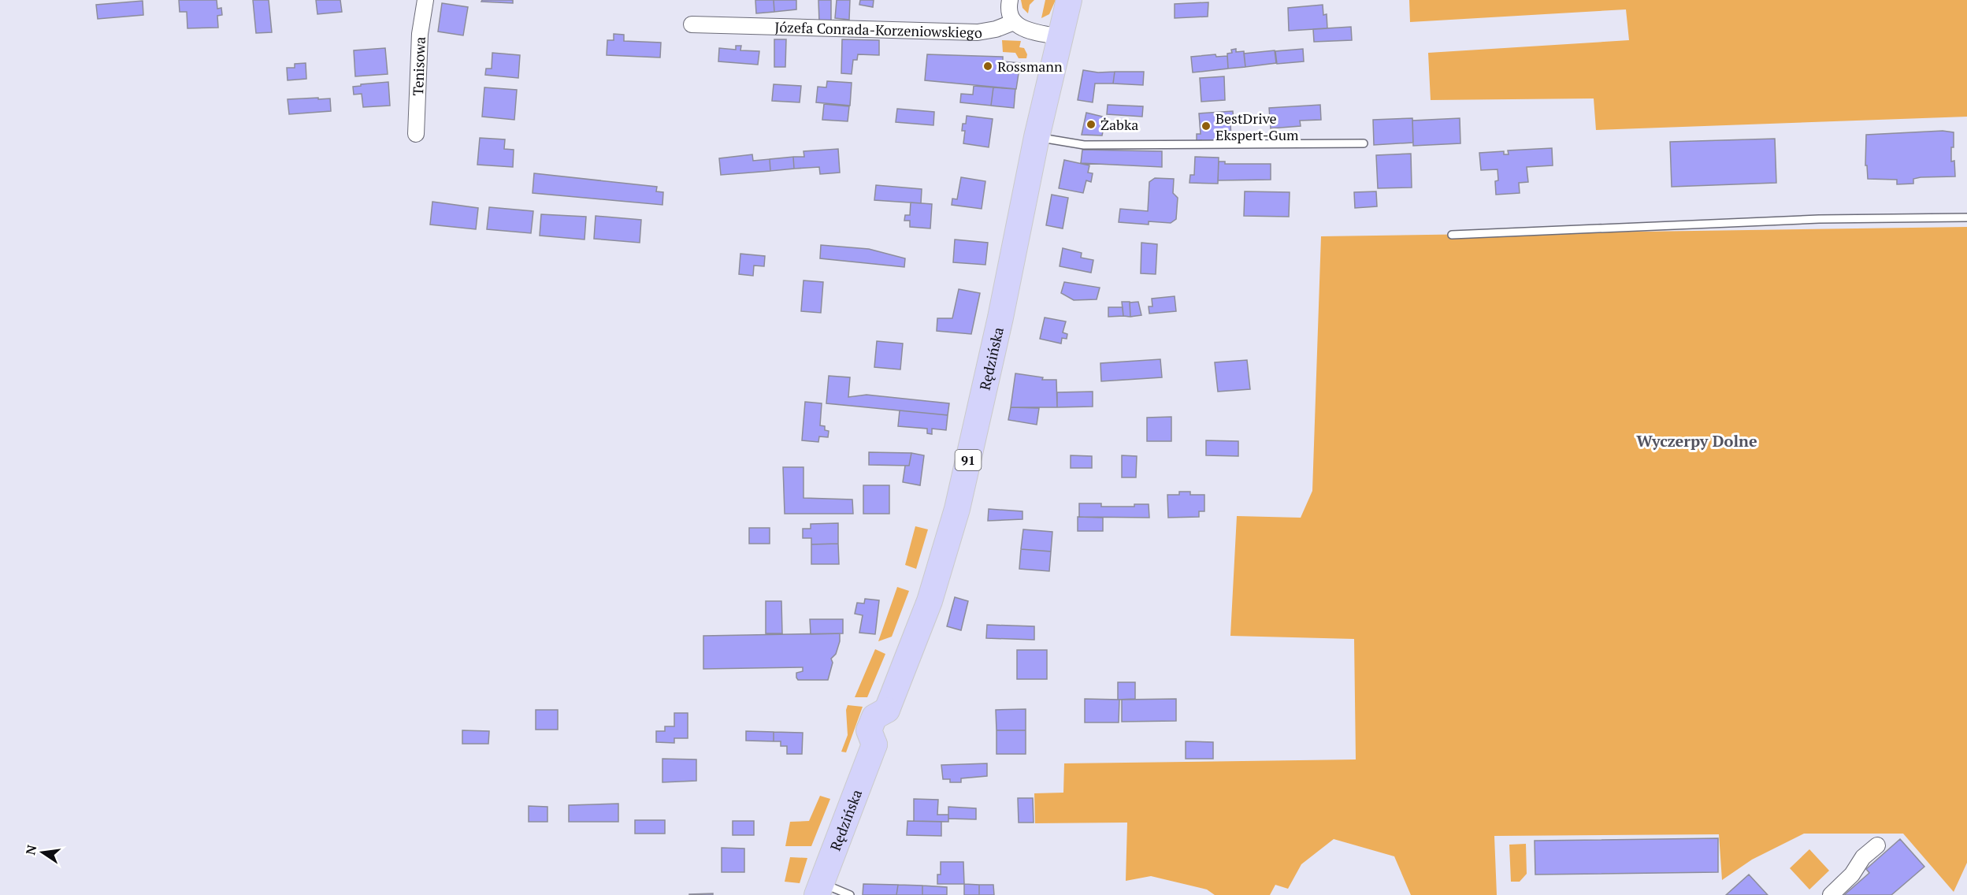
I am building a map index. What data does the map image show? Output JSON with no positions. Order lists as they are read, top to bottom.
{
  "streets": {
    "main road": ["Rędzińska", "91"],
    "street": ["Józefa Conrada-Korzeniowskiego", "Tenisowa"]
  },
  "districts": ["Wyczerpy Dolne"],
  "places": ["Rossmann", "Żabka", "BestDrive Ekspert-Gum"],
  "north": "left"
}
